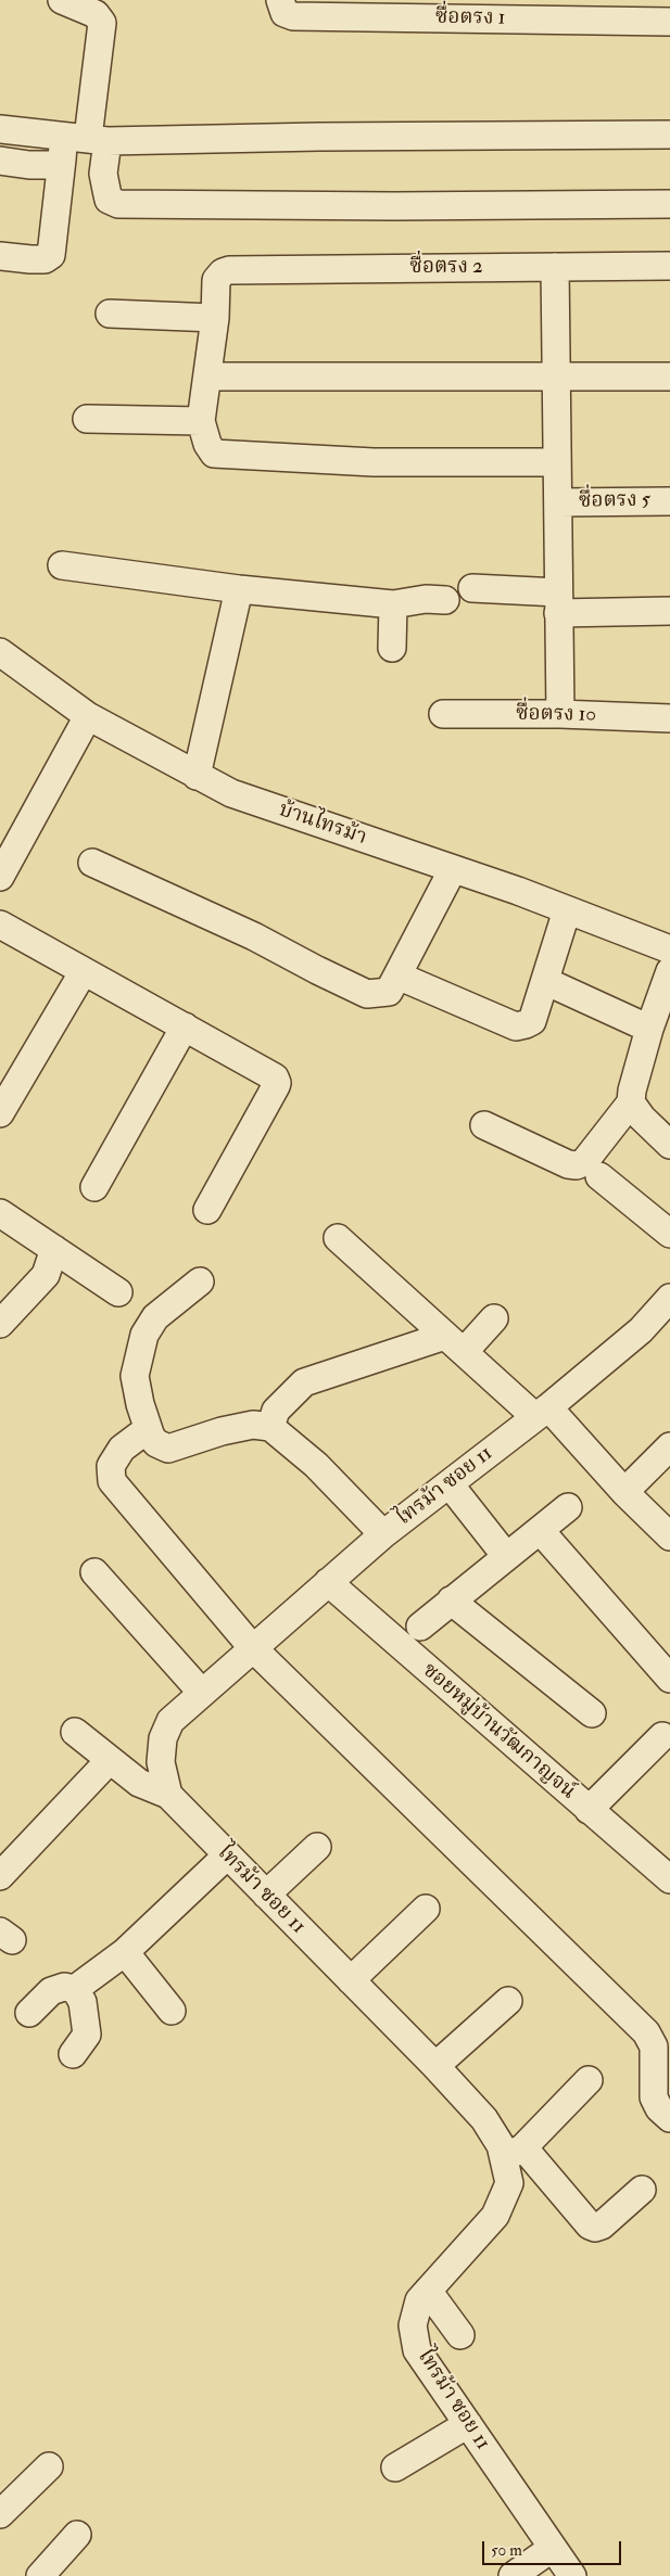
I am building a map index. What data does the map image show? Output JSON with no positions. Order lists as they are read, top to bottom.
{
  "streets": {
    "street": [
      "ซื่อตรง 1",
      "ซื่อตรง 2",
      "ซื่อตรง 5",
      "ซื่อตรง 10",
      "บ้านไทรม้า",
      "ไทรม้า ซอย 11",
      "ซอยหมู่บ้านวัฒกาญจน์"
    ]
  },
  "crossings": [
    ["ไทรม้า ซอย 11", "ซอยหมู่บ้านวัฒกาญจน์"]
  ],
  "scale_bar": "50 m"
}
